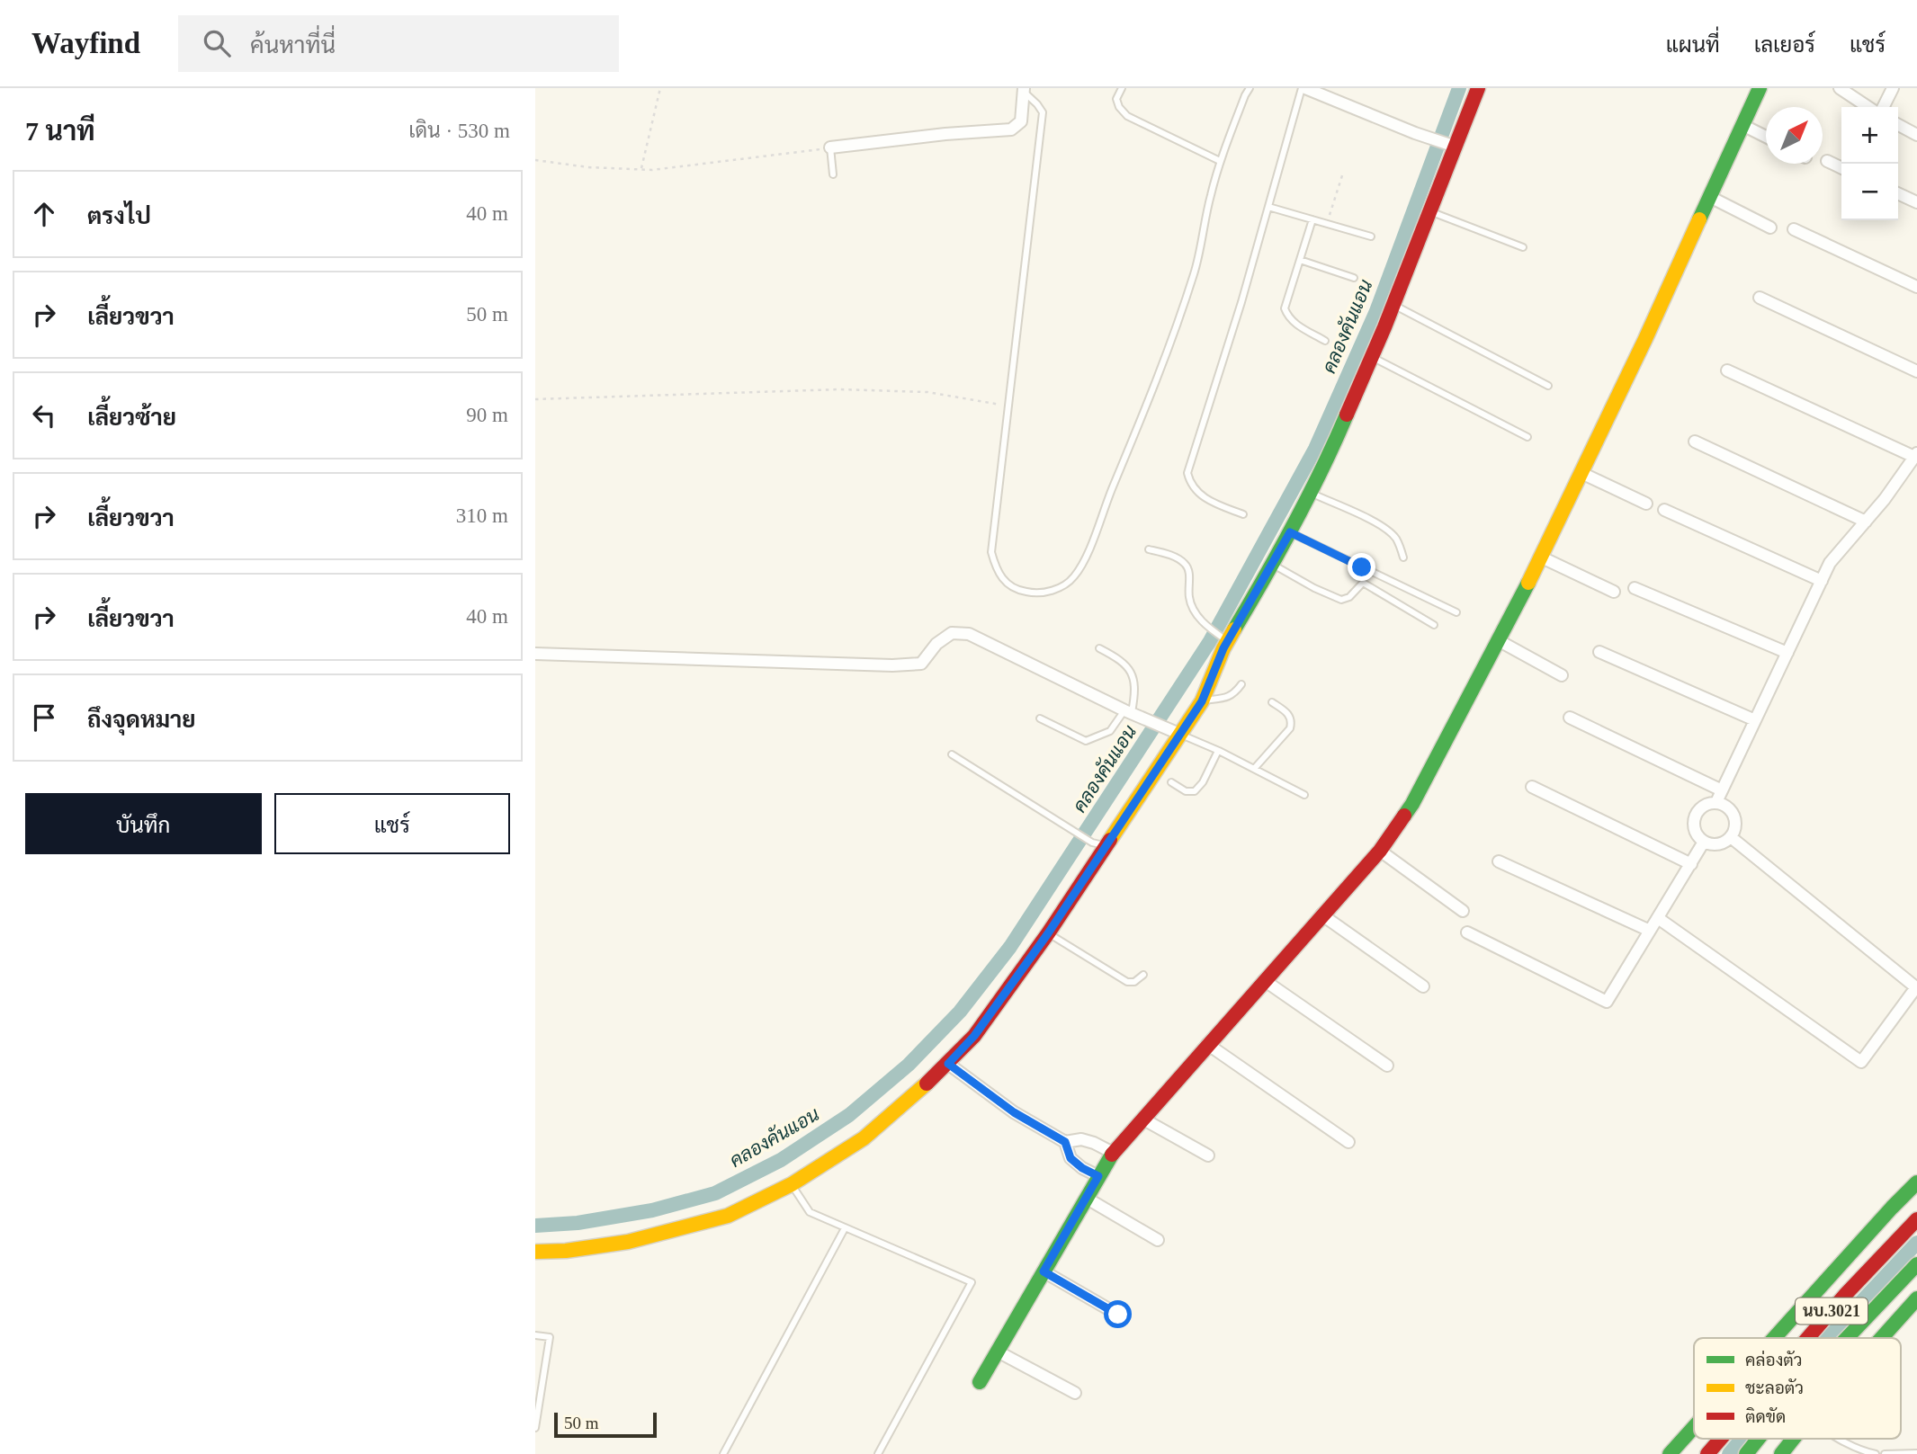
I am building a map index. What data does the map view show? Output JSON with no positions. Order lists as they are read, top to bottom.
{
  "streets": {
    "street": ["นบ.3021"]
  },
  "water": ["คลองคันแอน"],
  "legend": ["คล่องตัว", "ชะลอตัว", "ติดขัด"],
  "scale_bar": "50 m",
  "north": "top right",
  "page": {
    "header": "Wayfind",
    "search": "ค้นหาที่นี่",
    "nav": ["แผนที่", "เลเยอร์", "แชร์"],
    "heading": ["7 นาที", "เดิน · 530 m"],
    "map_buttons": ["+", "−"],
    "list": [
      ["ตรงไป", "40 m"],
      ["เลี้ยวขวา", "50 m"],
      ["เลี้ยวซ้าย", "90 m"],
      ["เลี้ยวขวา", "310 m"],
      ["เลี้ยวขวา", "40 m"],
      "ถึงจุดหมาย"
    ],
    "buttons": ["บันทึก", "แชร์"],
    "scale": "50 m"
  }
}
